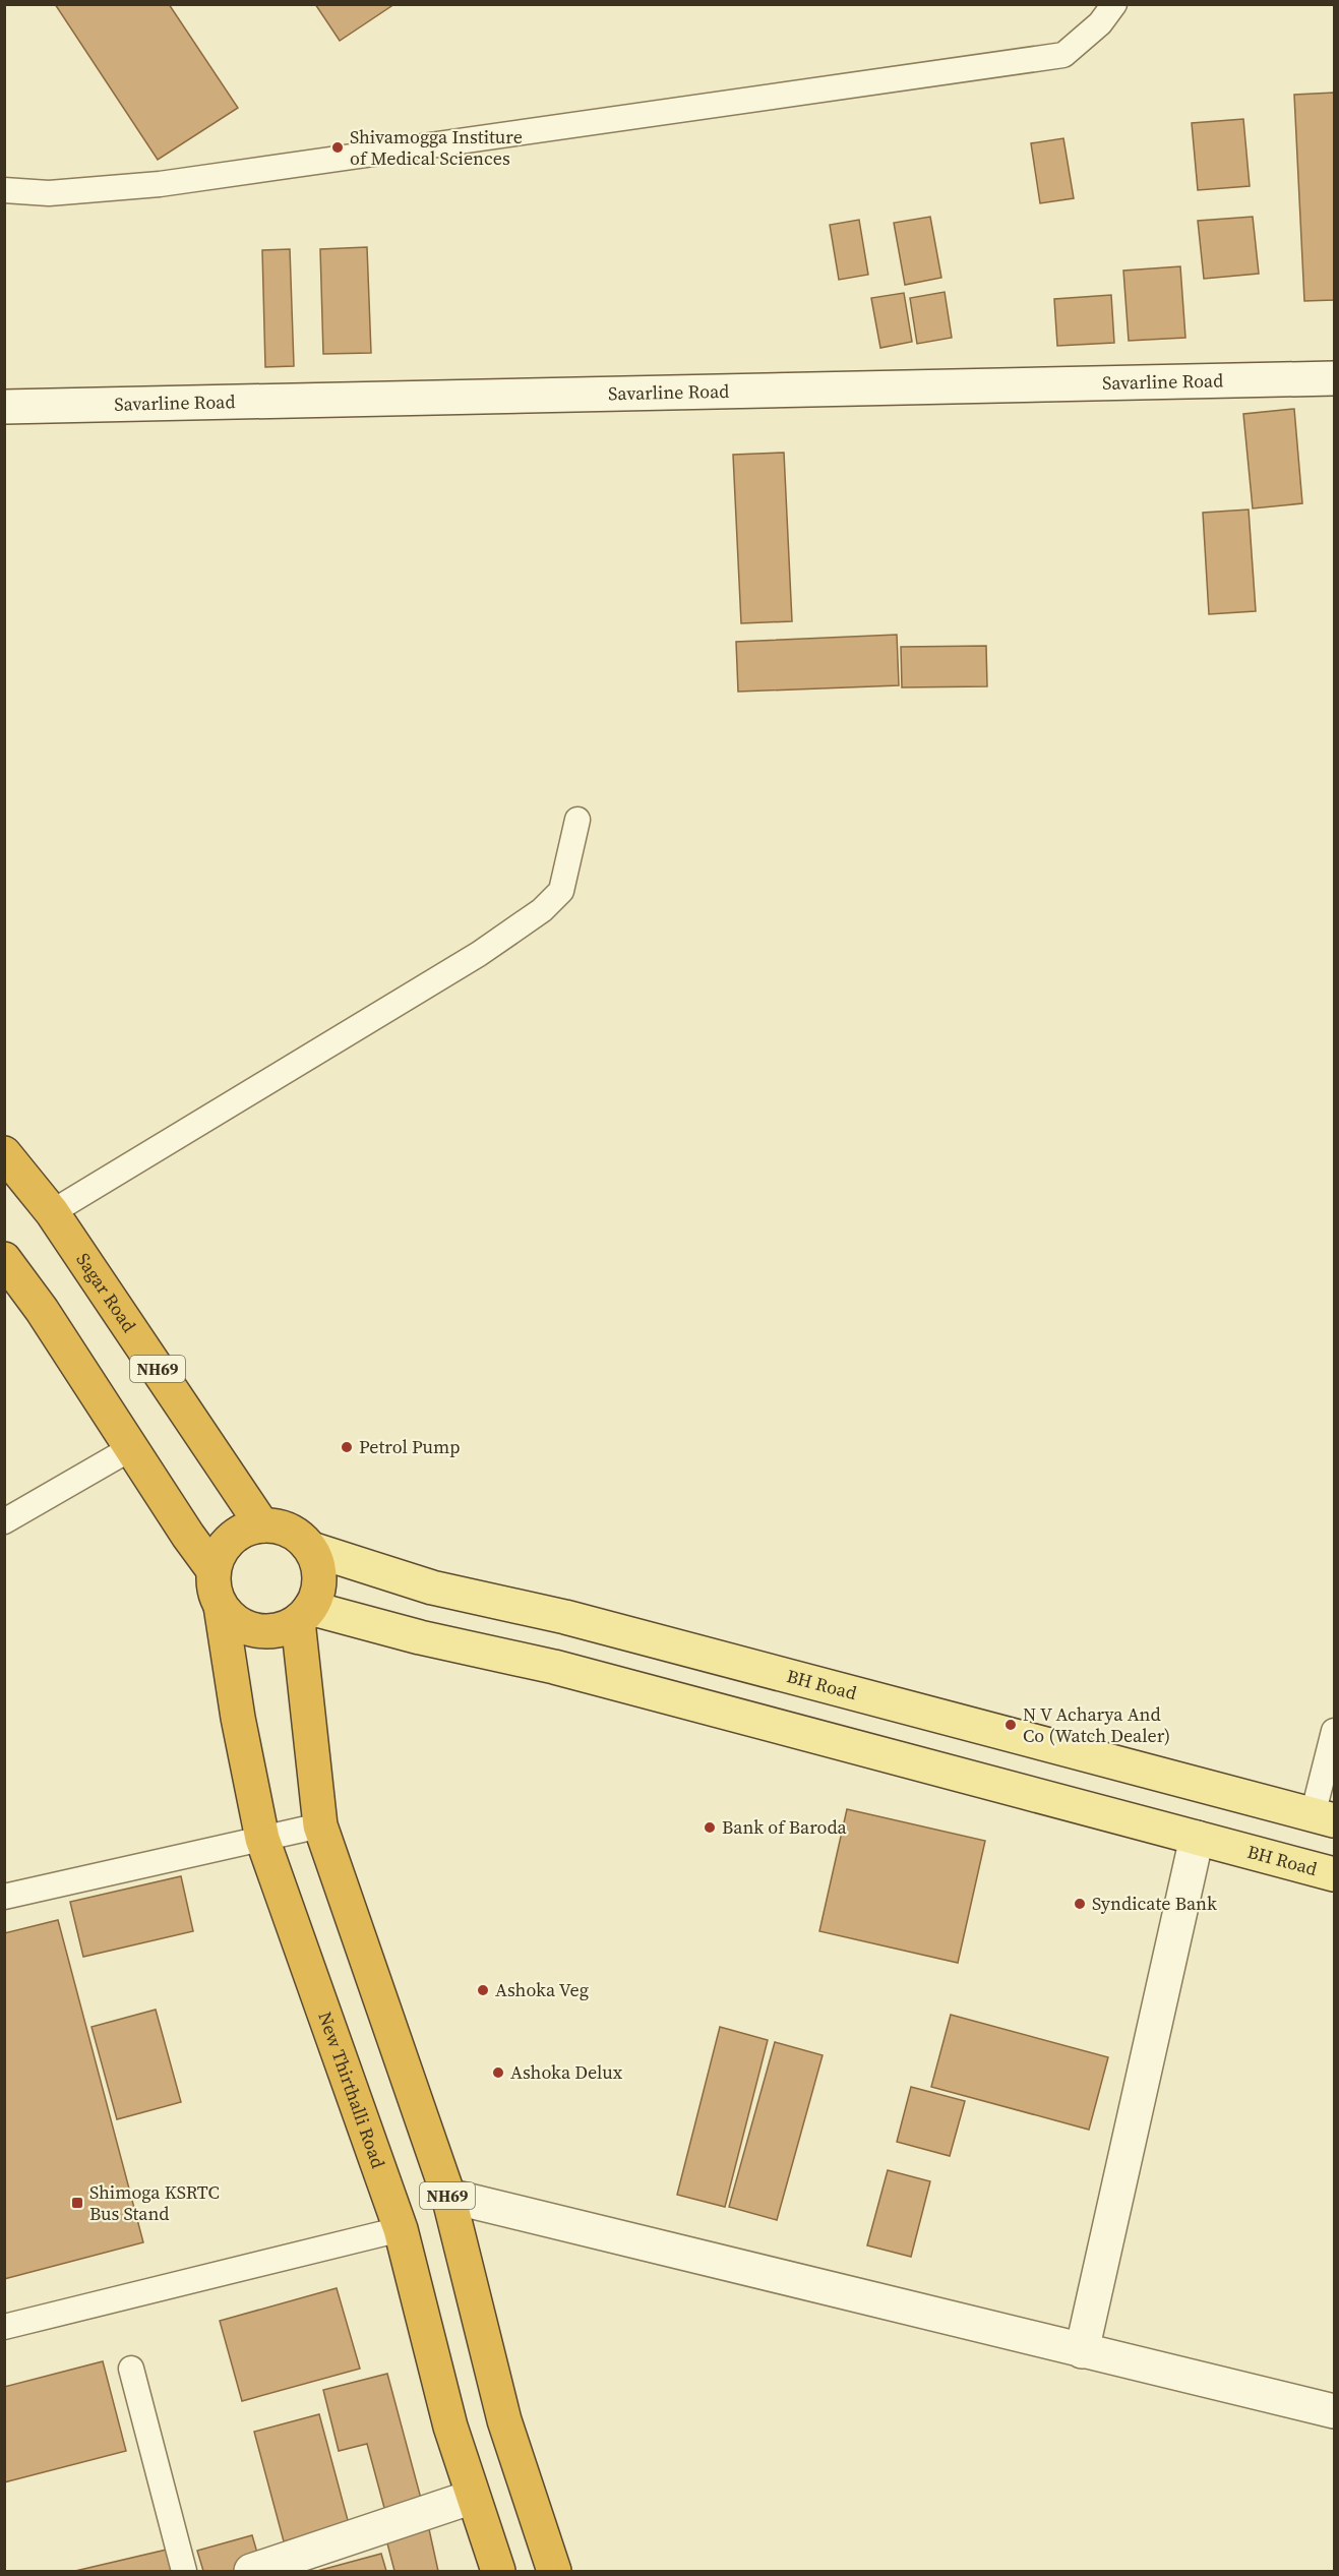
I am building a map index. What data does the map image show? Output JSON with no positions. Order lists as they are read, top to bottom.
{
  "streets": {
    "highway": ["Sagar Road", "NH69", "New Thirthalli Road"],
    "main road": ["BH Road"],
    "street": ["Savarline Road"]
  },
  "crossings": [
    ["Sagar Road", "NH69"],
    ["Sagar Road", "BH Road"],
    ["Sagar Road", "New Thirthalli Road"],
    ["NH69", "BH Road"],
    ["NH69", "New Thirthalli Road"],
    ["BH Road", "New Thirthalli Road"]
  ],
  "places": {
    "other": [
      "Shivamogga Institure of Medical Sciences",
      "Petrol Pump",
      "N V Acharya And Co (Watch Dealer)",
      "Bank of Baroda",
      "Syndicate Bank",
      "Ashoka Veg",
      "Ashoka Delux"
    ],
    "transit": ["Shimoga KSRTC Bus Stand"]
  }
}
